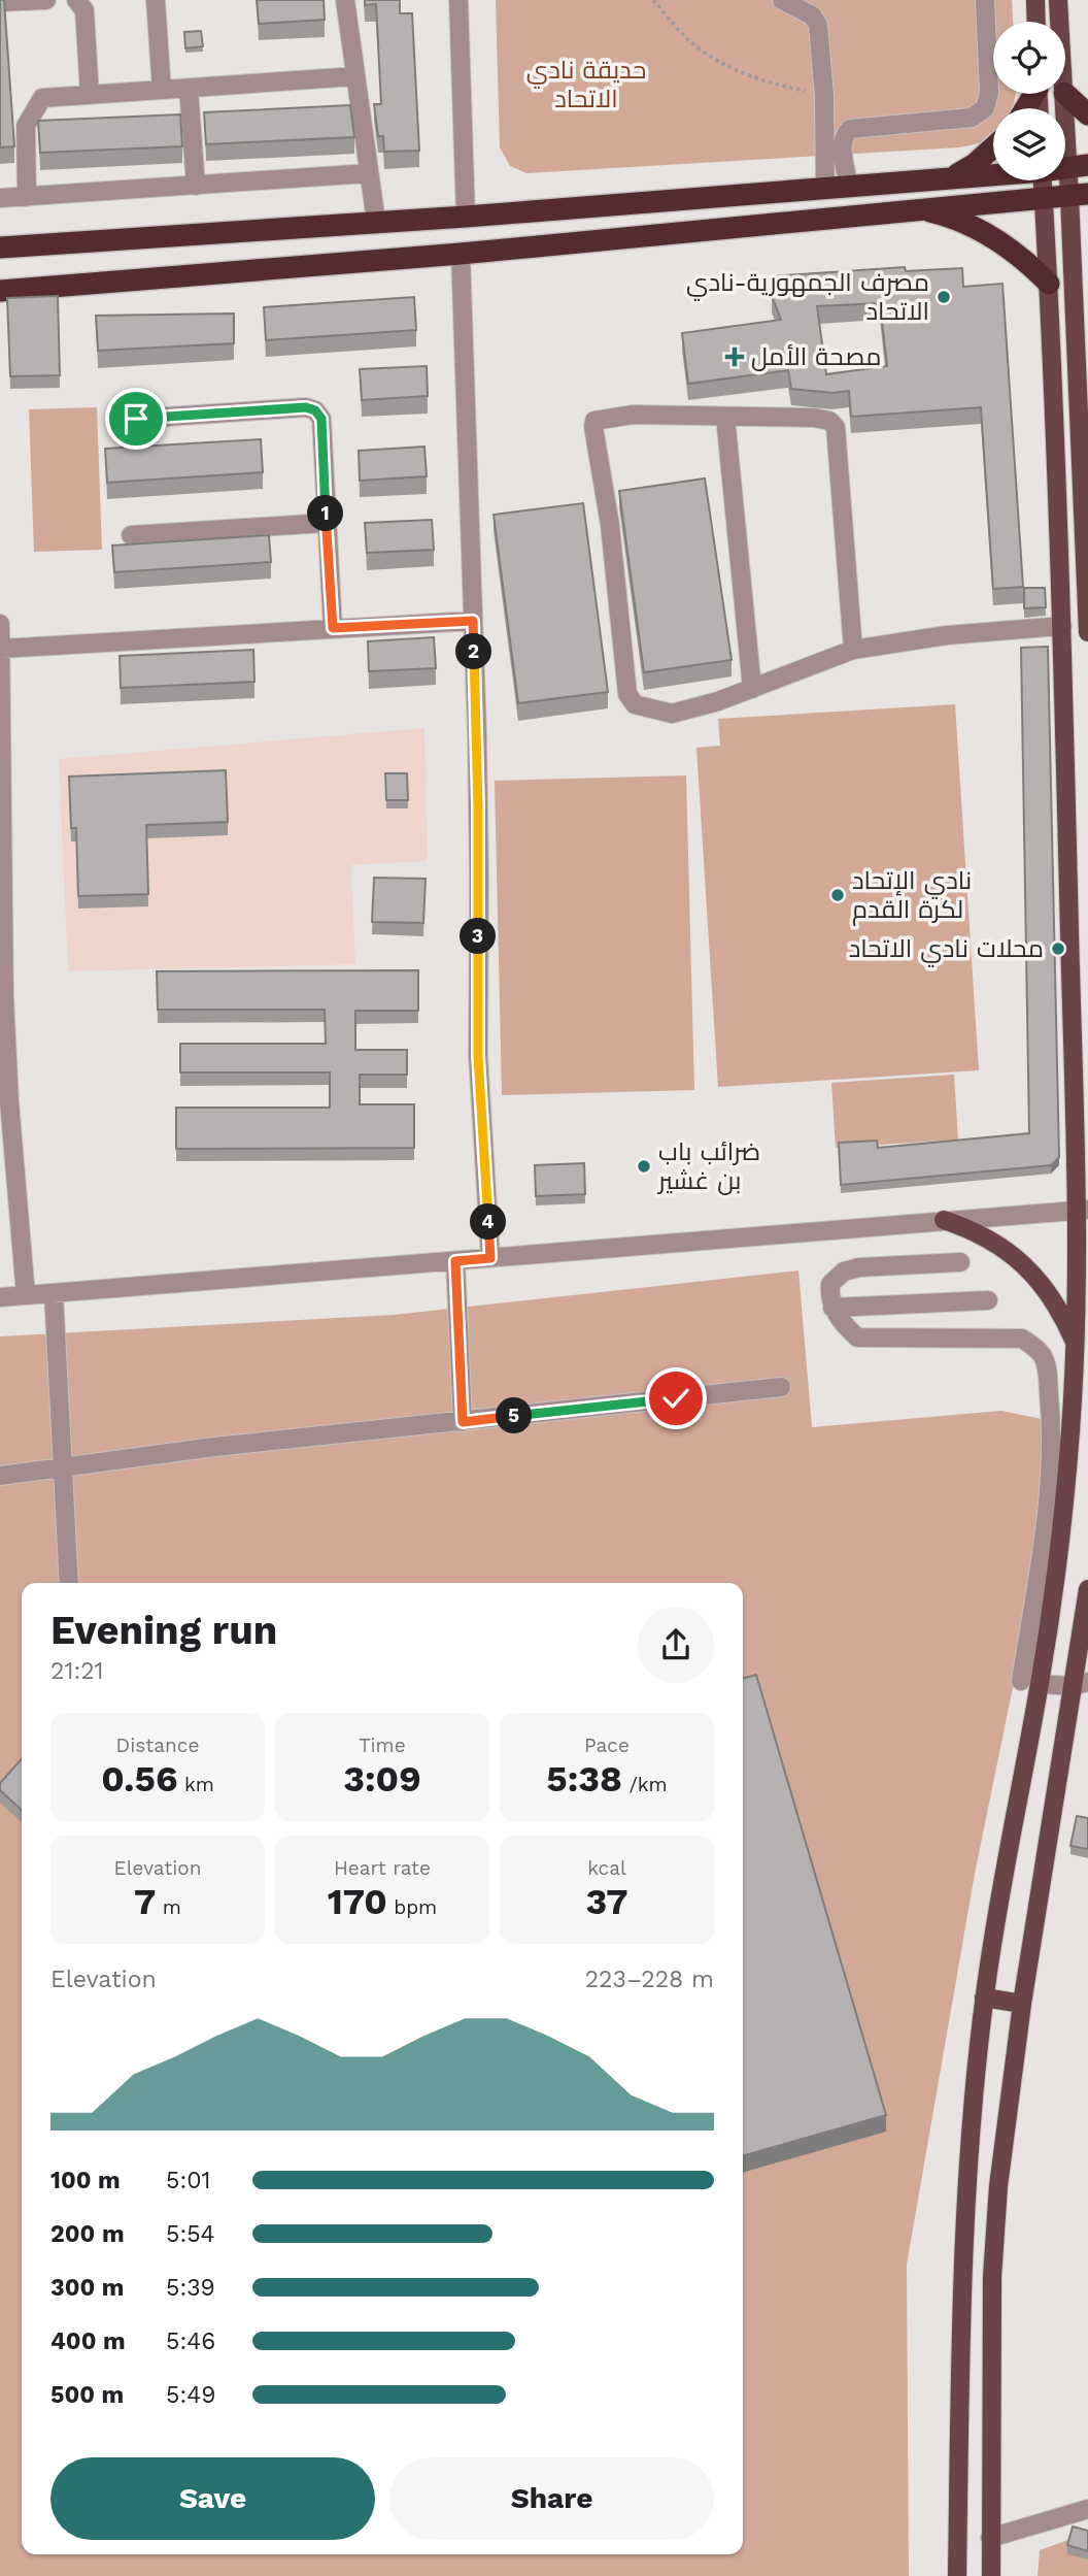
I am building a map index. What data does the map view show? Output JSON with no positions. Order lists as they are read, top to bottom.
{
  "parks": ["حديقة نادي الاتحاد"],
  "places": {
    "other": [
      "مصرف الجمهورية-نادي الاتحاد",
      "نادي الإتحاد لكرة القدم",
      "محلات نادي الاتحاد",
      "ضرائب باب بن غشير"
    ],
    "health": ["مصحة الأمل"]
  },
  "page": {
    "pins": [
      "1",
      "2",
      "3",
      "4",
      "5"
    ],
    "heading": ["Evening run", "21:21"],
    "stats": [
      ["Distance", "0.56 km"],
      ["Time", "3:09"],
      ["Pace", "5:38 /km"],
      ["Elevation", "7 m"],
      ["Heart rate", "170 bpm"],
      ["kcal", "37"]
    ],
    "chart": ["Elevation", "223–228 m"],
    "list": [
      {
        "name": "100 m",
        "note": "5:01"
      },
      {
        "name": "200 m",
        "note": "5:54"
      },
      {
        "name": "300 m",
        "note": "5:39"
      },
      {
        "name": "400 m",
        "note": "5:46"
      },
      {
        "name": "500 m",
        "note": "5:49"
      }
    ],
    "buttons": ["Save", "Share"]
  }
}
